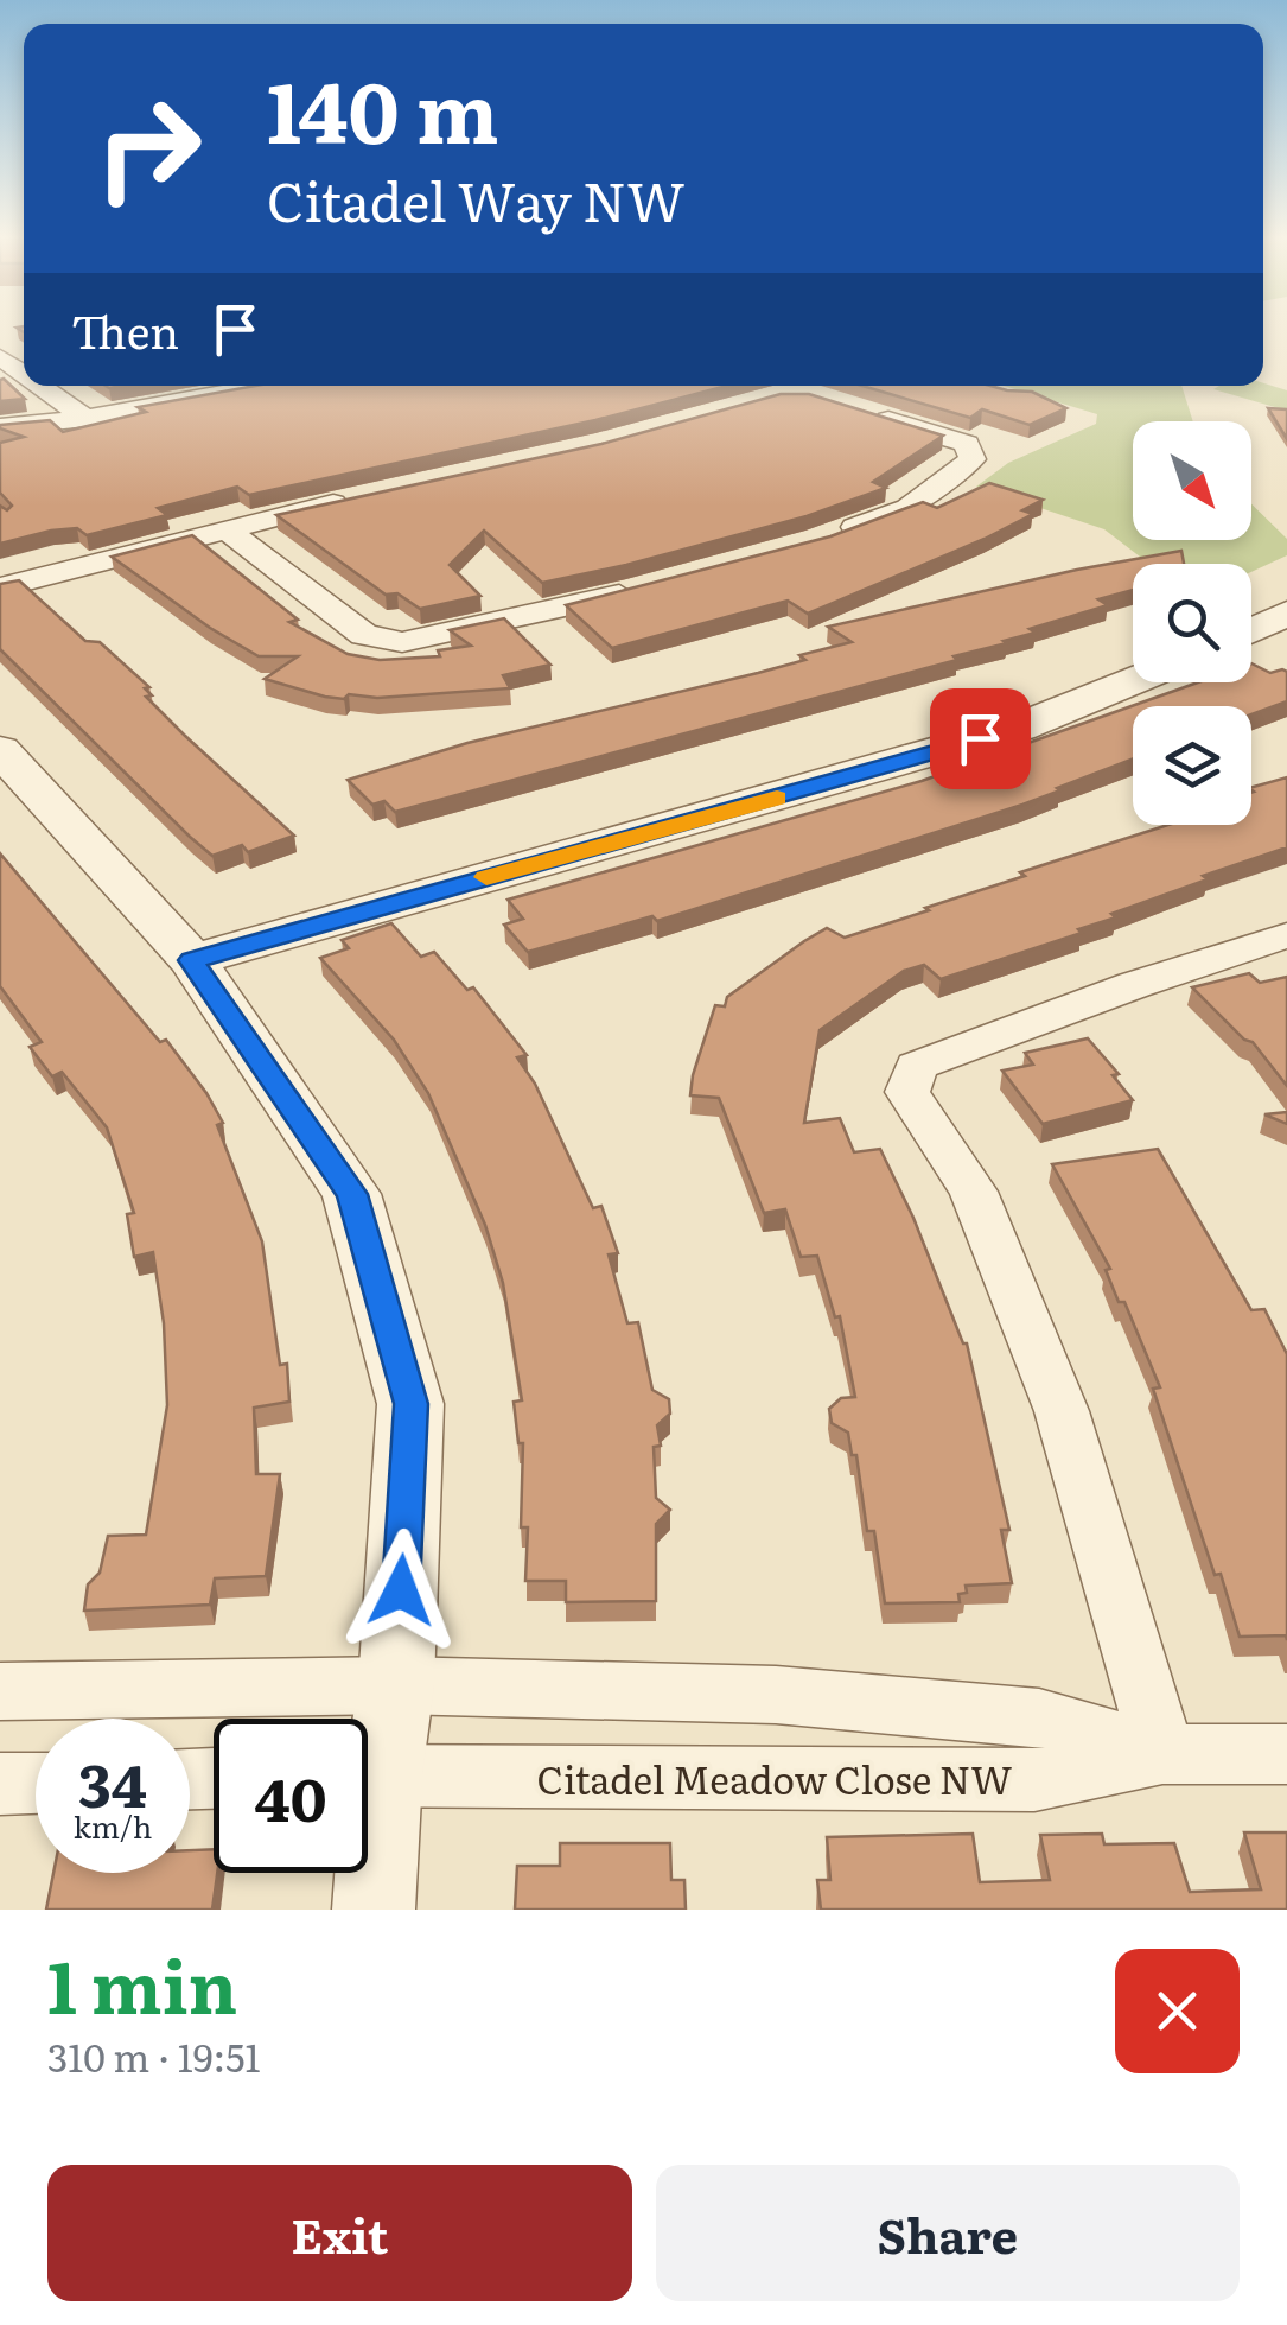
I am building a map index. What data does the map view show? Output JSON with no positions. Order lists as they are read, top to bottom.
{
  "streets": {
    "street": ["Citadel Meadow Close NW"]
  },
  "north": "bottom right",
  "page": {
    "turn": ["140 m", "Citadel Way NW"],
    "then": "Then",
    "speed": "34 km/h",
    "limit": "40",
    "heading": ["1 min", "310 m · 19:51"],
    "buttons": ["Exit", "Share"]
  }
}
